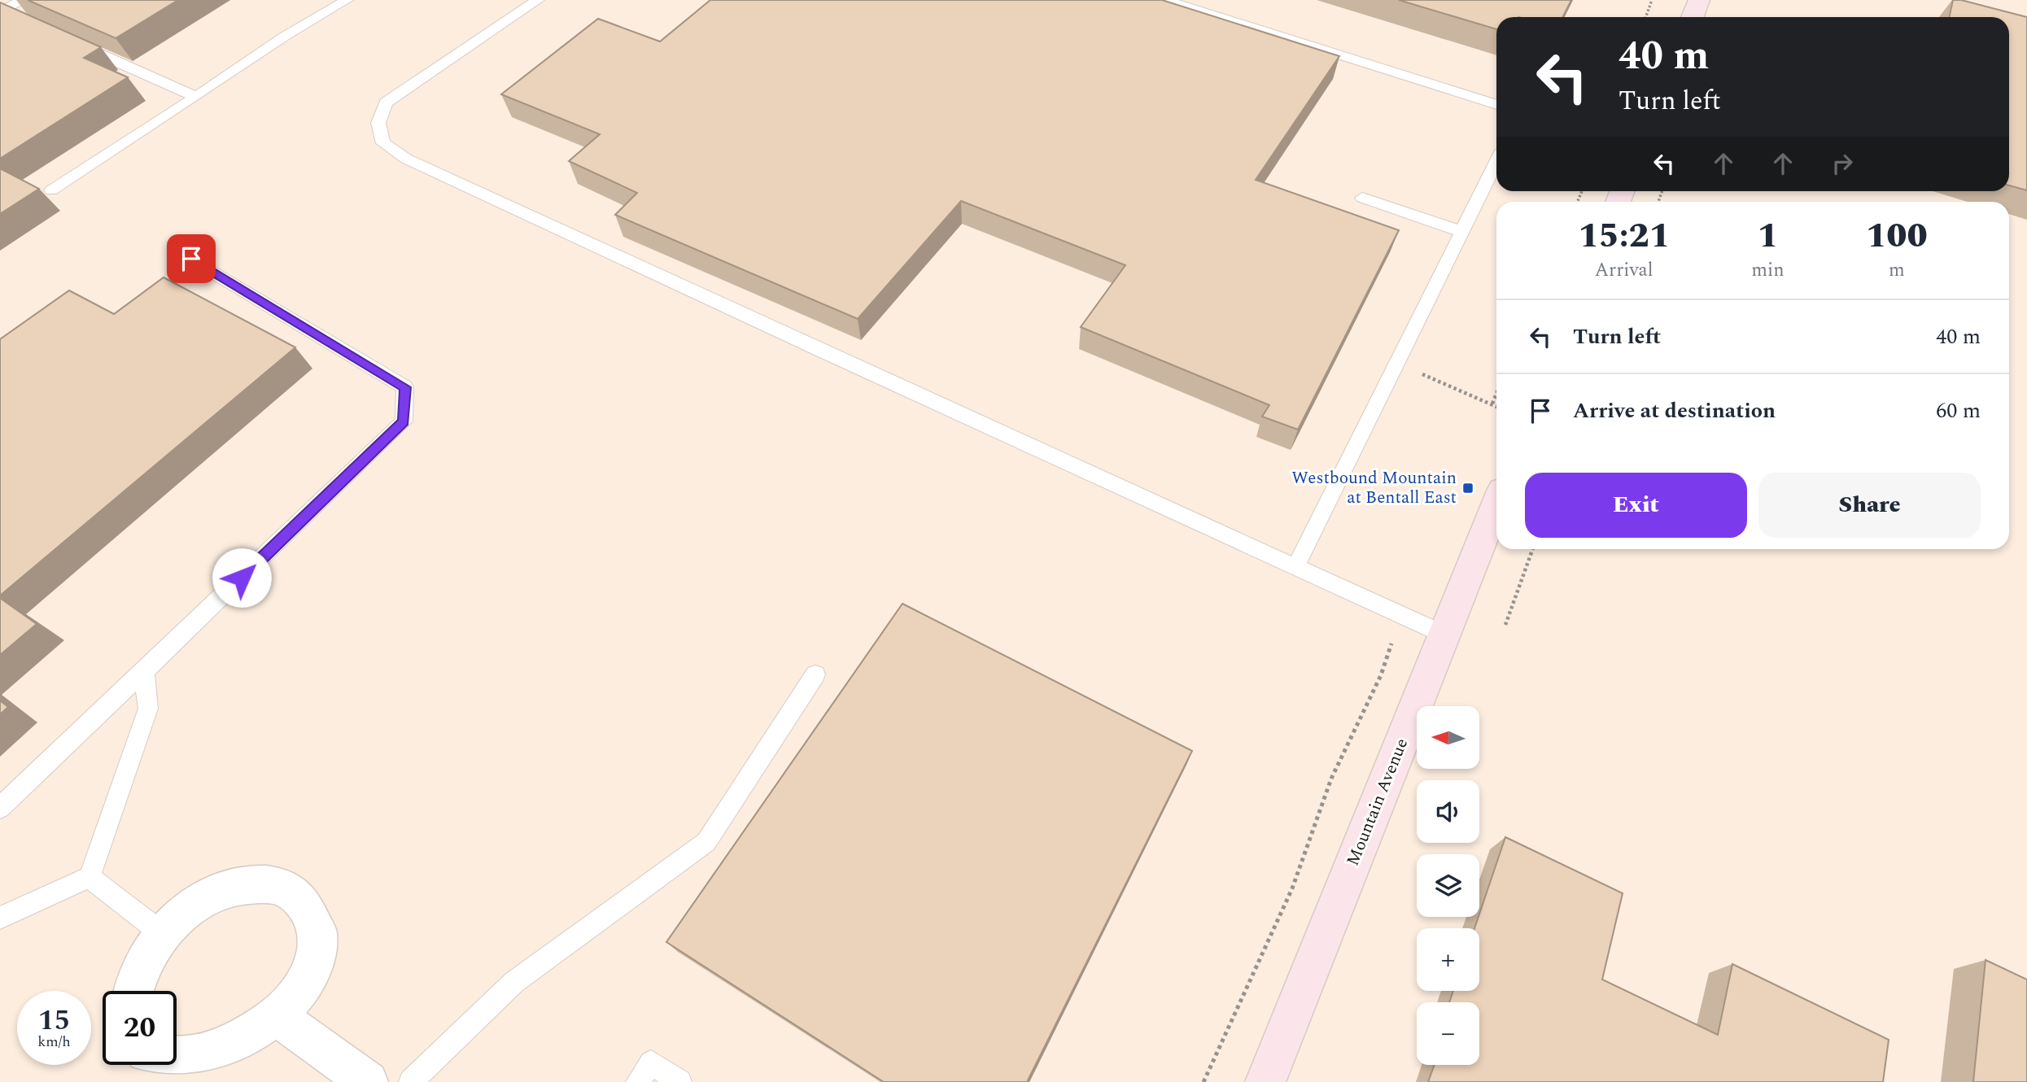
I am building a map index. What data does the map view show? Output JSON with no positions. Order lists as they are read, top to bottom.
{
  "streets": {
    "street": ["Mountain Avenue"]
  },
  "places": {
    "transit": ["Westbound Mountain at Bentall East"]
  },
  "north": "left",
  "page": {
    "turn": ["40 m", "Turn left"],
    "eta": [
      "15:21",
      "Arrival",
      "1",
      "min",
      "100",
      "m"
    ],
    "list": [
      {
        "name": "Turn left",
        "value": "40 m"
      },
      {
        "name": "Arrive at destination",
        "value": "60 m"
      }
    ],
    "buttons": ["Exit", "Share"],
    "map_buttons": ["+", "−"],
    "speed": "15 km/h",
    "limit": "20"
  }
}
